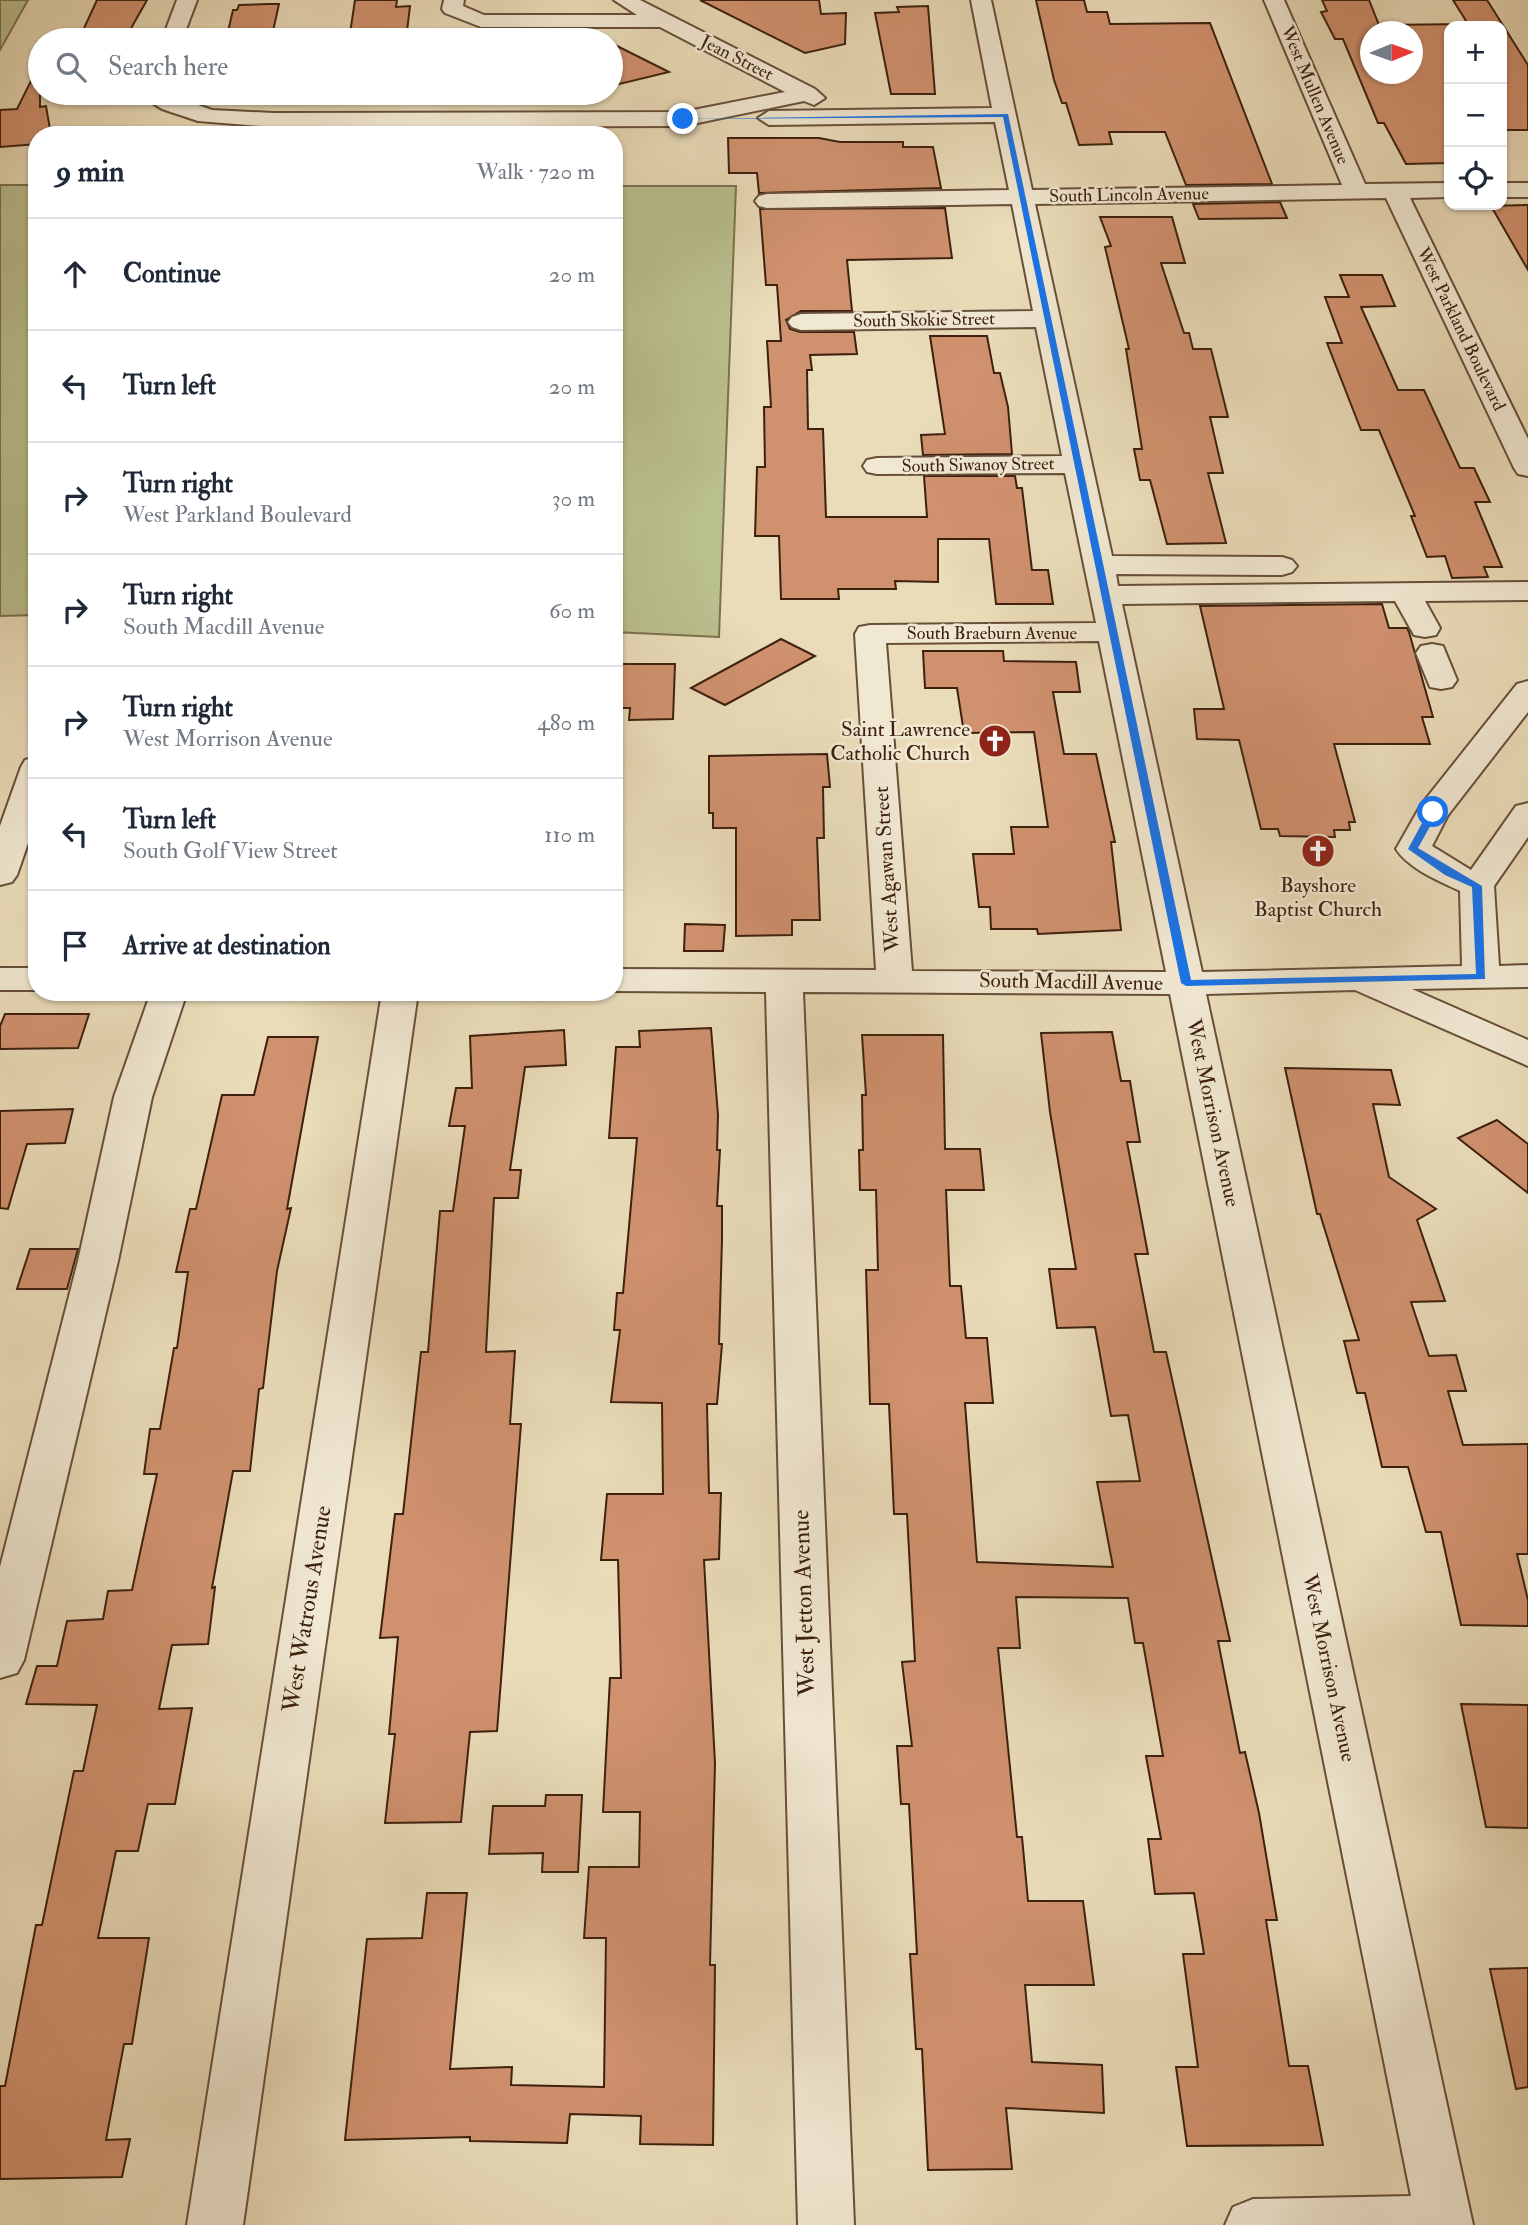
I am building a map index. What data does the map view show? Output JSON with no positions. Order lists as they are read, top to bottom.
{
  "streets": {
    "street": [
      "Jean Street",
      "West Mullen Avenue",
      "South Lincoln Avenue",
      "South Skokie Street",
      "West Parkland Boulevard",
      "South Siwanoy Street",
      "South Braeburn Avenue",
      "West Agawan Street",
      "South Macdill Avenue",
      "West Morrison Avenue",
      "West Jetton Avenue",
      "West Watrous Avenue"
    ]
  },
  "crossings": [
    ["West Mullen Avenue", "South Lincoln Avenue"],
    ["South Lincoln Avenue", "West Parkland Boulevard"],
    ["South Lincoln Avenue", "West Morrison Avenue"],
    ["South Skokie Street", "West Morrison Avenue"],
    ["South Siwanoy Street", "West Morrison Avenue"],
    ["South Braeburn Avenue", "West Agawan Street"],
    ["South Braeburn Avenue", "West Morrison Avenue"],
    ["West Agawan Street", "South Macdill Avenue"],
    ["South Macdill Avenue", "West Morrison Avenue"],
    ["South Macdill Avenue", "West Jetton Avenue"]
  ],
  "places": {
    "church": ["Saint Lawrence Catholic Church", "Bayshore Baptist Church"]
  },
  "north": "right",
  "page": {
    "map_buttons": ["+", "−"],
    "search": "Search here",
    "heading": ["9 min", "Walk · 720 m"],
    "list": [
      ["Continue", "20 m"],
      ["Turn left", "20 m"],
      ["Turn right", "West Parkland Boulevard", "30 m"],
      ["Turn right", "South Macdill Avenue", "60 m"],
      ["Turn right", "West Morrison Avenue", "480 m"],
      ["Turn left", "South Golf View Street", "110 m"],
      "Arrive at destination"
    ]
  }
}
